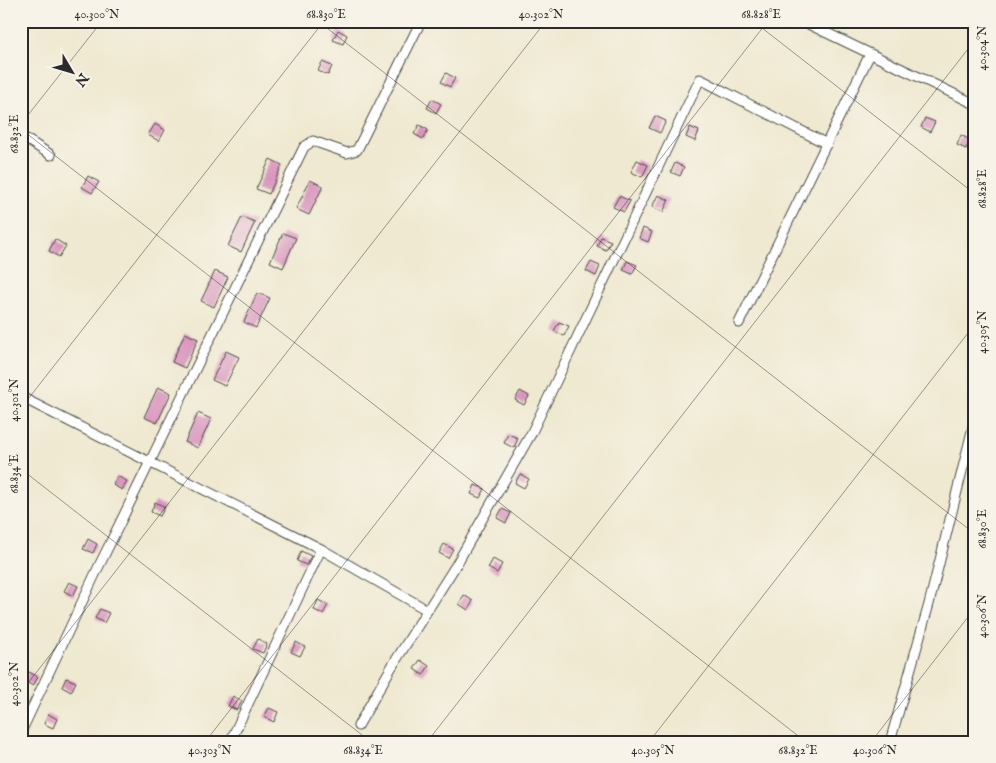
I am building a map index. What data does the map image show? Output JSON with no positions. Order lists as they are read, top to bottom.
{
  "north": "bottom right",
  "coordinates": [
    "40.300°N",
    "68.830°E",
    "40.302°N",
    "68.828°E",
    "40.304°N",
    "68.832°E",
    "40.305°N",
    "40.301°N",
    "68.834°E",
    "40.306°N",
    "40.303°N"
  ]
}
